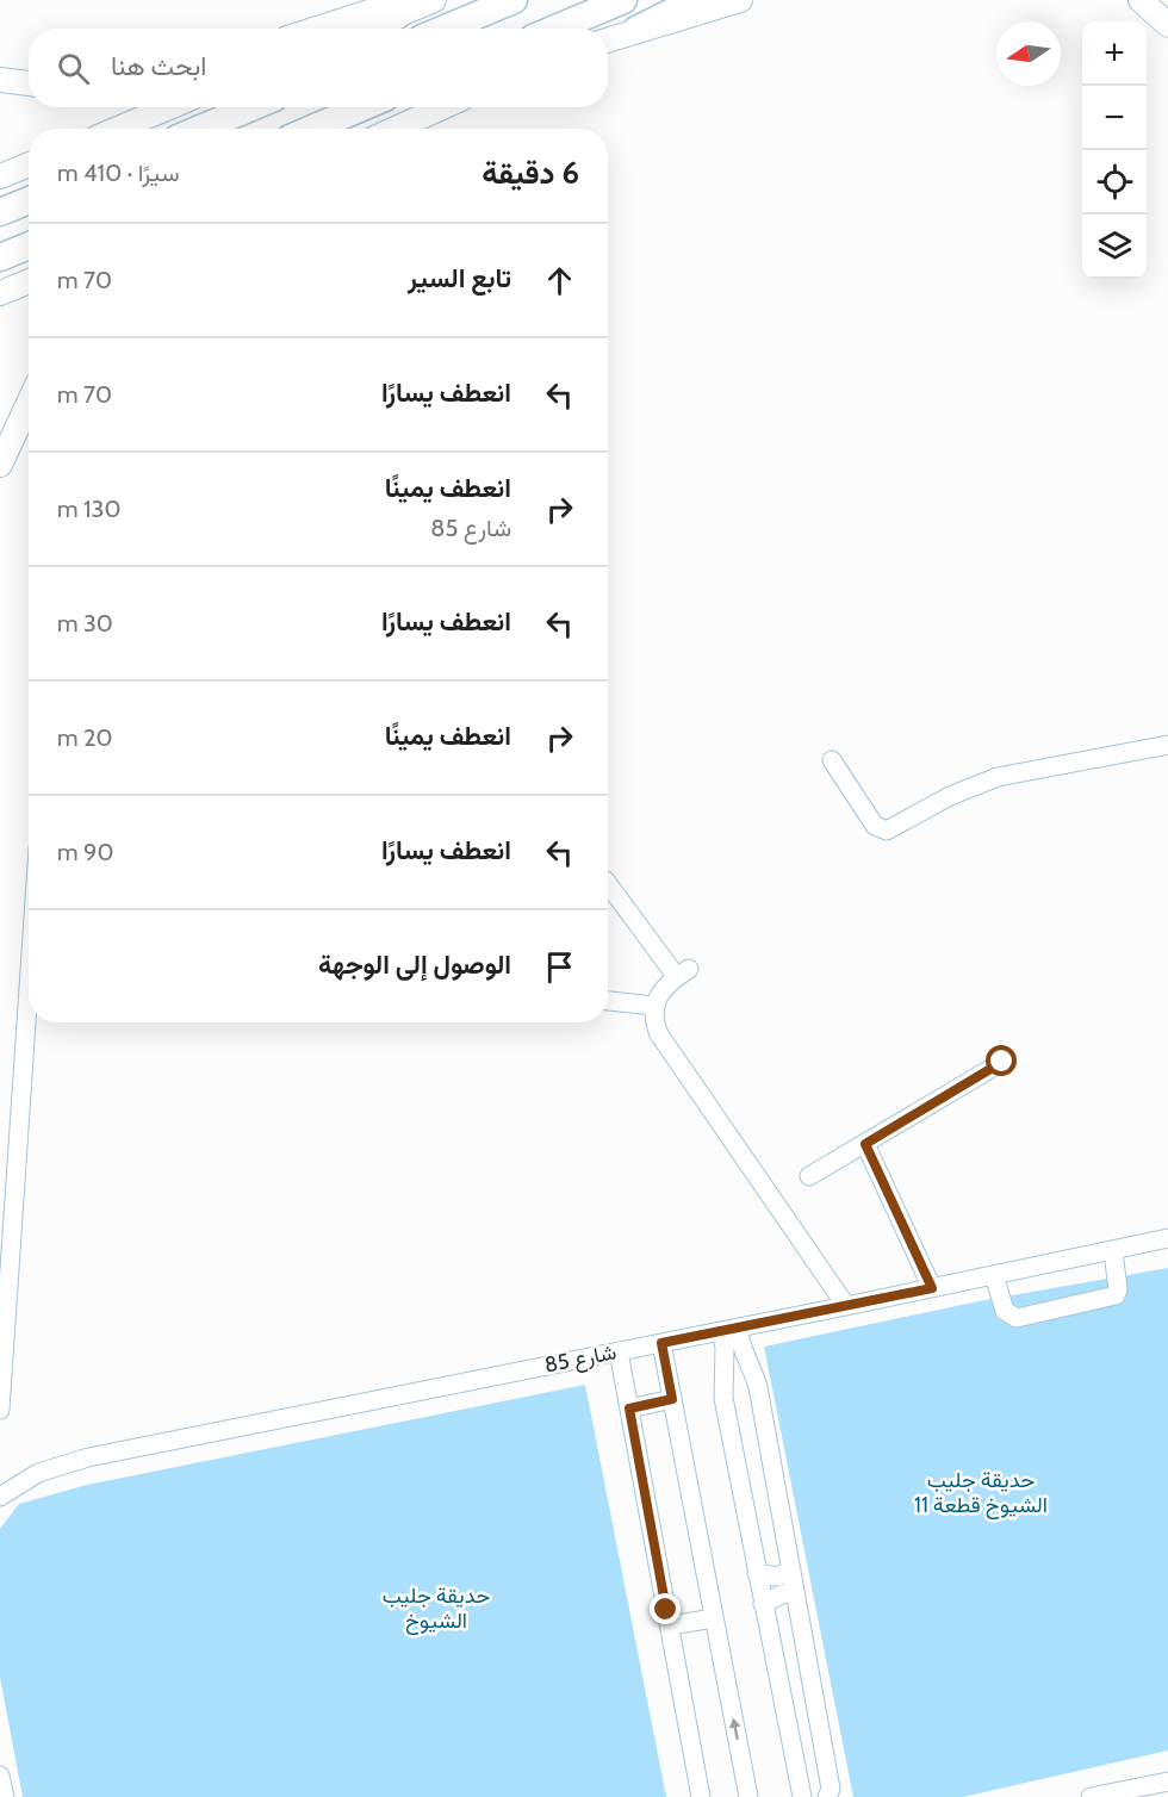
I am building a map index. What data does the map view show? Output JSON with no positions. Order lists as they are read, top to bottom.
{
  "streets": {
    "street": ["شارع 85"]
  },
  "parks": ["حديقة جليب الشيوخ قطعة 11", "حديقة جليب الشيوخ"],
  "north": "left",
  "page": {
    "map_buttons": ["+", "−"],
    "search": "ابحث هنا",
    "heading": ["6 دقيقة", "سيرًا · 410 m"],
    "list": [
      ["تابع السير", "70 m"],
      ["انعطف يسارًا", "70 m"],
      ["انعطف يمينًا", "شارع 85", "130 m"],
      ["انعطف يسارًا", "30 m"],
      ["انعطف يمينًا", "20 m"],
      ["انعطف يسارًا", "90 m"],
      "الوصول إلى الوجهة"
    ]
  }
}
